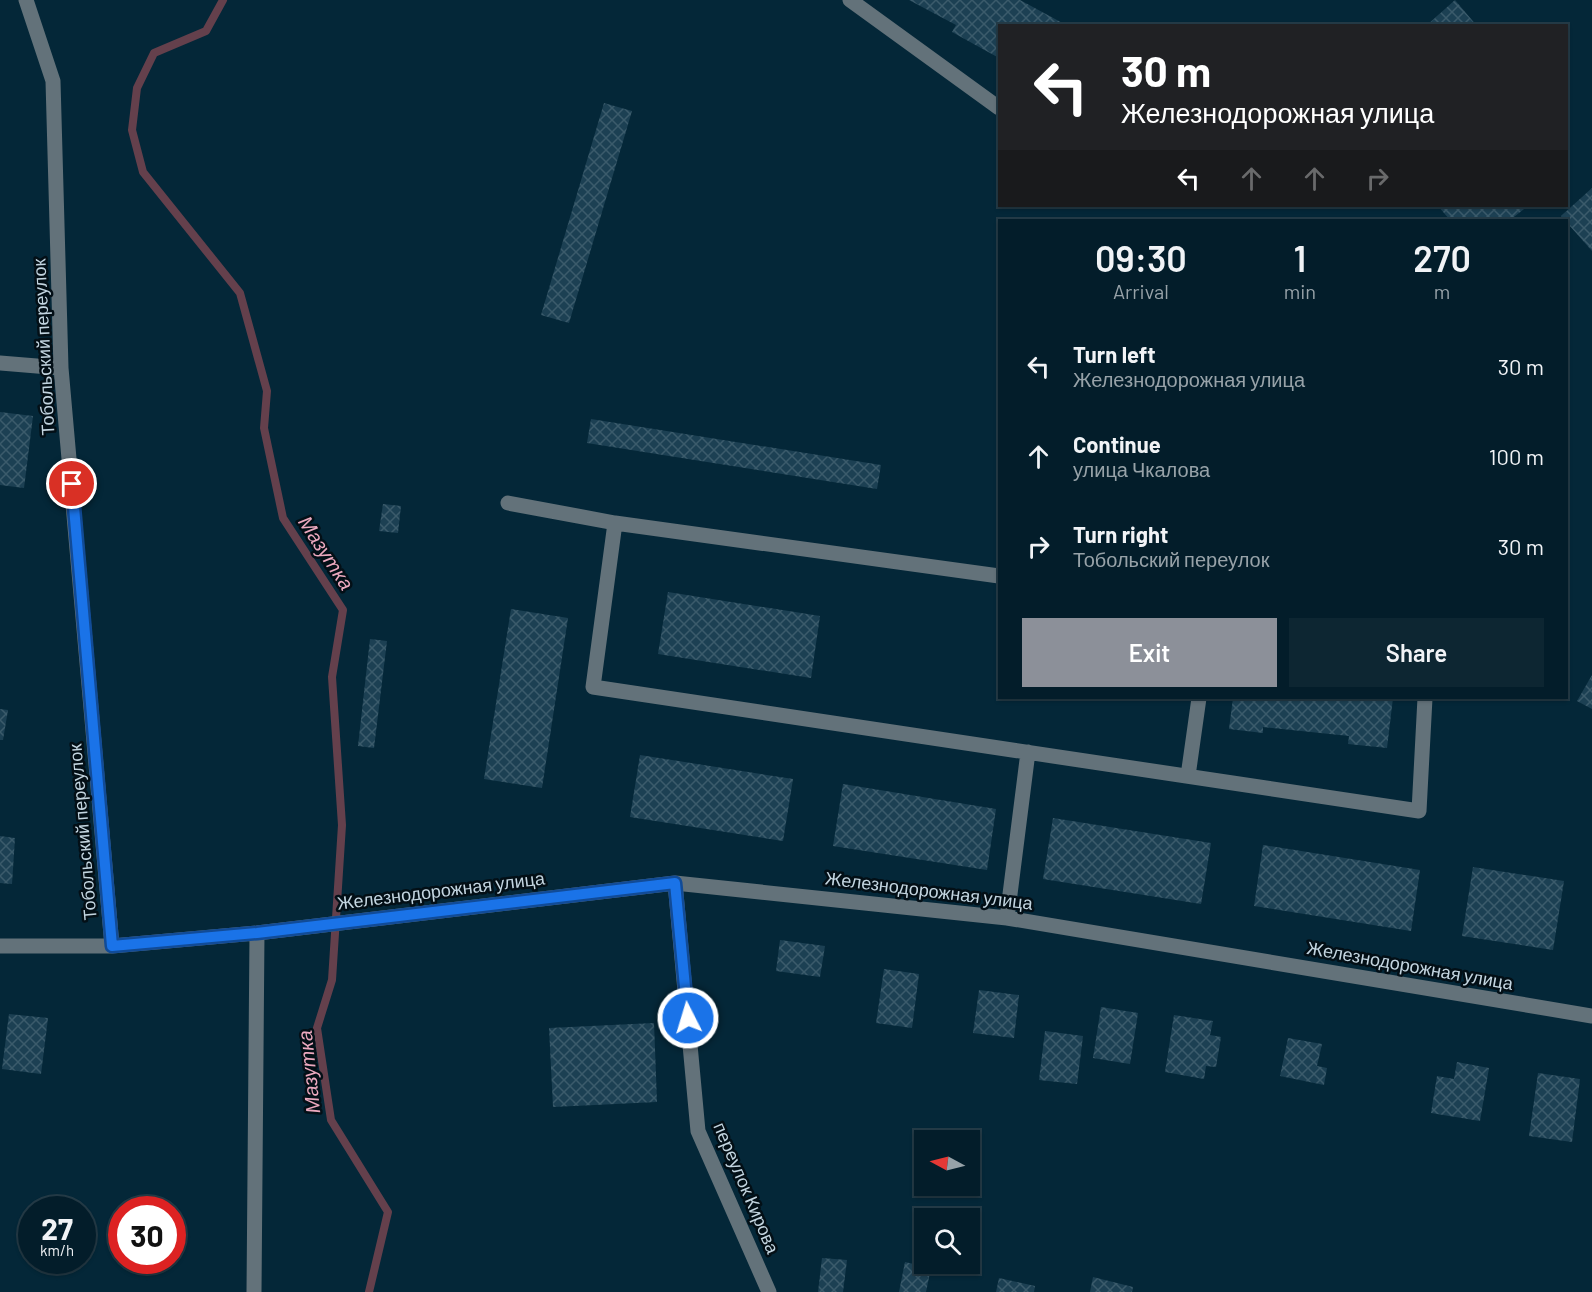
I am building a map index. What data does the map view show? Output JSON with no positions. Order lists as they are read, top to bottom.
{
  "streets": {
    "street": ["Тобольский переулок", "Железнодорожная улица", "переулок Кирова"]
  },
  "crossings": [
    ["Тобольский переулок", "Железнодорожная улица"],
    ["Железнодорожная улица", "переулок Кирова"]
  ],
  "water": ["Мазутка"],
  "north": "left",
  "page": {
    "turn": ["30 m", "Железнодорожная улица"],
    "eta": [
      "09:30",
      "Arrival",
      "1",
      "min",
      "270",
      "m"
    ],
    "list": [
      {
        "name": "Turn left",
        "note": "Железнодорожная улица",
        "value": "30 m"
      },
      {
        "name": "Continue",
        "note": "улица Чкалова",
        "value": "100 m"
      },
      {
        "name": "Turn right",
        "note": "Тобольский переулок",
        "value": "30 m"
      }
    ],
    "buttons": ["Exit", "Share"],
    "speed": "27 km/h",
    "limit": "30"
  }
}
